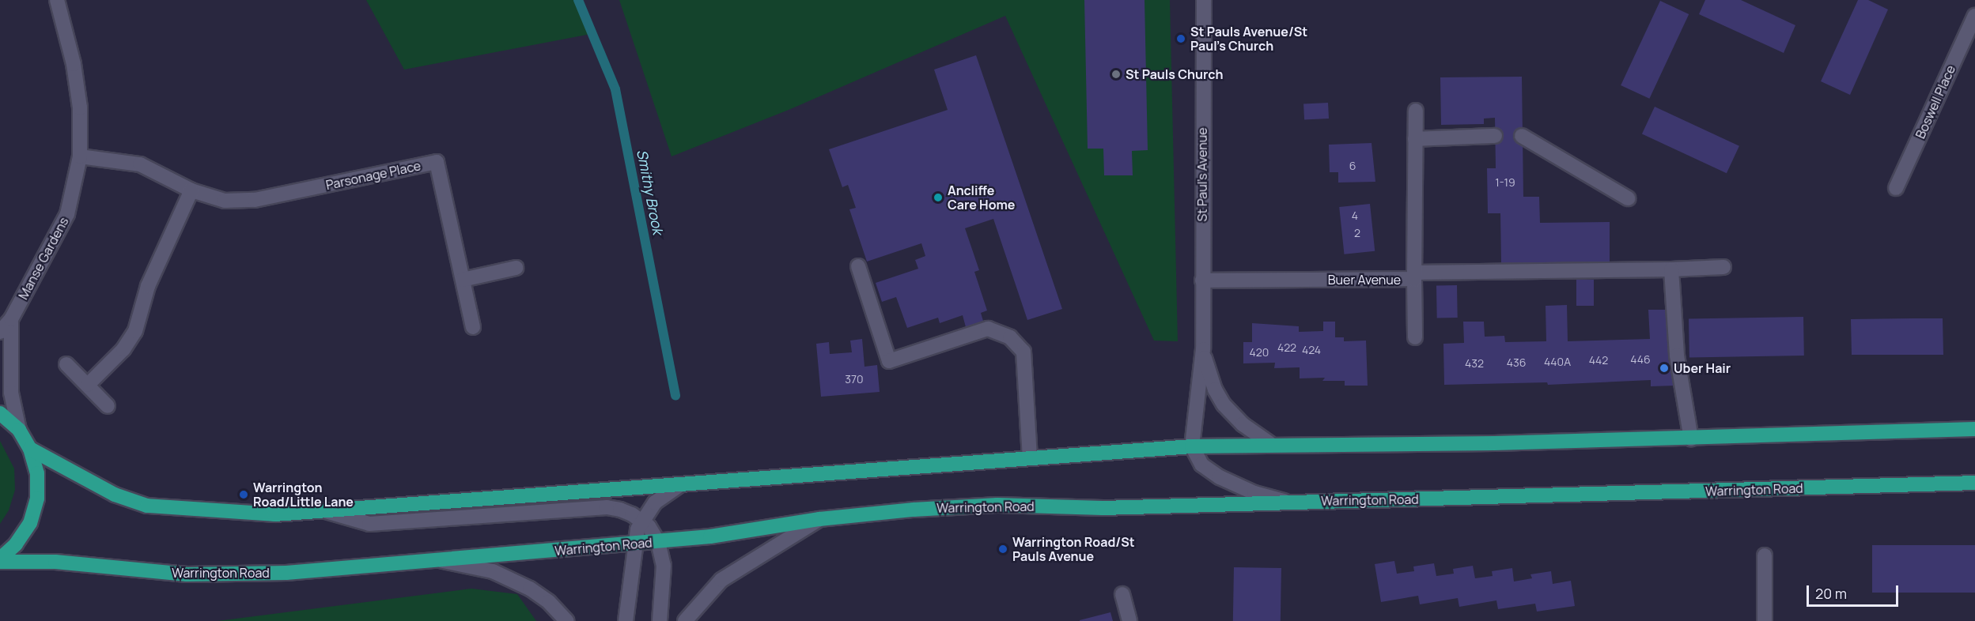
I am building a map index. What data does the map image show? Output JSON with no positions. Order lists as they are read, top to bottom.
{
  "streets": {
    "highway": ["Warrington Road"],
    "street": [
      "Boswell Place",
      "St Paul's Avenue",
      "Parsonage Place",
      "Manse Gardens",
      "Buer Avenue"
    ]
  },
  "crossings": [
    ["St Paul's Avenue", "Buer Avenue"],
    ["Parsonage Place", "Manse Gardens"]
  ],
  "water": ["Smithy Brook"],
  "places": [
    "St Pauls Avenue/St Paul's Church",
    "St Pauls Church",
    "Ancliffe Care Home",
    "Uber Hair",
    "Warrington Road/Little Lane",
    "Warrington Road/St Pauls Avenue"
  ],
  "house_numbers": [
    "6",
    "1-19",
    "4",
    "2",
    "422",
    "424",
    "420",
    "446",
    "442",
    "440A",
    "436",
    "432",
    "370"
  ],
  "scale_bar": "20 m"
}
